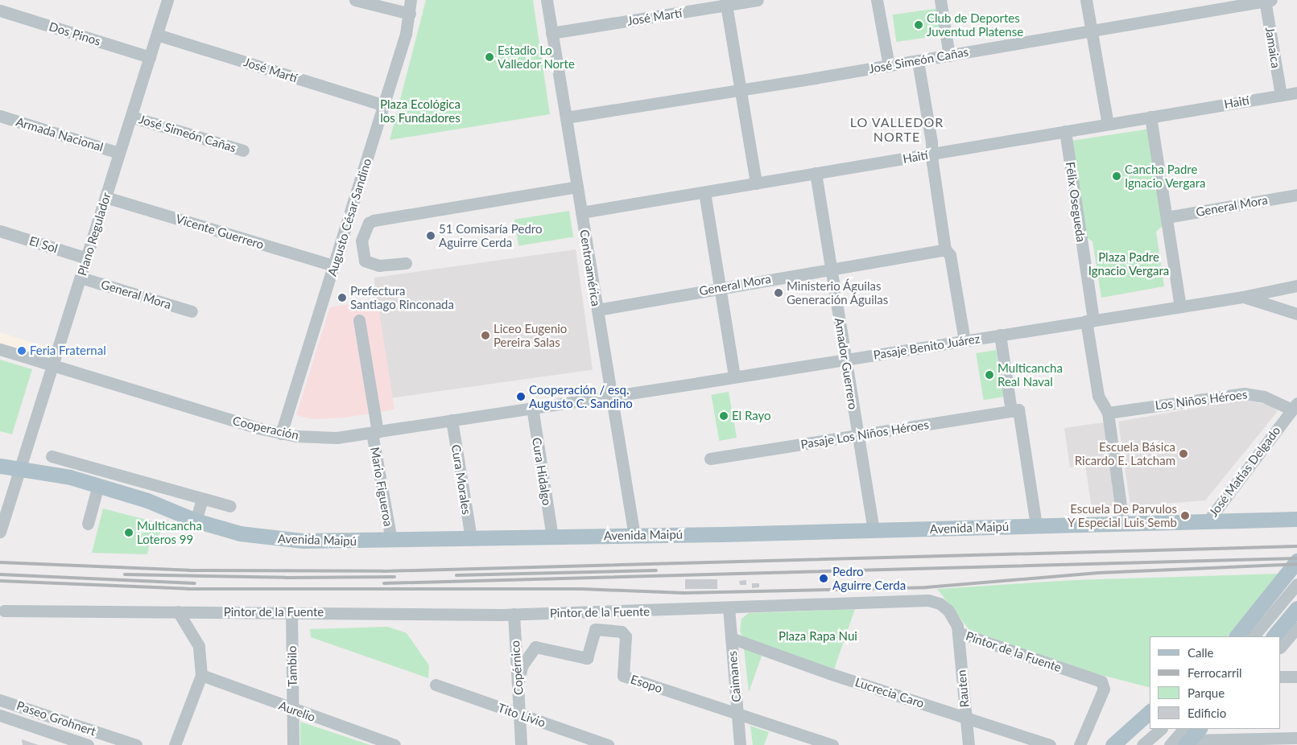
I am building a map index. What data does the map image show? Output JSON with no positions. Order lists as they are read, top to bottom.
{
  "streets": {
    "main road": ["Avenida Maipú"],
    "street": [
      "José Martí",
      "Dos Pinos",
      "Jamaica",
      "José Simeón Cañas",
      "Haití",
      "Armada Nacional",
      "Félix Osegueda",
      "General Mora",
      "Augusto César Sandino",
      "Vicente Guerrero",
      "Plano Regulador",
      "El Sol",
      "Centroamérica",
      "Pasaje Benito Juárez",
      "Amador Guerrero",
      "Los Niños Héroes",
      "Cooperación",
      "Pasaje Los Niños Héroes",
      "Cura Hidalgo",
      "José Matías Delgado",
      "Cura Morales",
      "Mario Figueroa",
      "Pintor de la Fuente",
      "Tambilo",
      "Copérnico",
      "Caimanes",
      "Esopo",
      "Rauten",
      "Lucrecia Caro",
      "Aurelio",
      "Tito Livio",
      "Paseo Grohnert"
    ]
  },
  "crossings": [
    ["José Martí", "Augusto César Sandino"],
    ["José Martí", "Plano Regulador"],
    ["José Martí", "Centroamérica"],
    ["Dos Pinos", "Plano Regulador"],
    ["Jamaica", "José Simeón Cañas"],
    ["Jamaica", "Haití"],
    ["José Simeón Cañas", "Plano Regulador"],
    ["José Simeón Cañas", "Centroamérica"],
    ["Haití", "Félix Osegueda"],
    ["Haití", "Centroamérica"],
    ["Haití", "Amador Guerrero"],
    ["Armada Nacional", "Plano Regulador"],
    ["Félix Osegueda", "Pasaje Benito Juárez"],
    ["Félix Osegueda", "Los Niños Héroes"],
    ["Félix Osegueda", "Avenida Maipú"],
    ["General Mora", "Plano Regulador"],
    ["General Mora", "Centroamérica"],
    ["General Mora", "Amador Guerrero"],
    ["Augusto César Sandino", "Vicente Guerrero"],
    ["Augusto César Sandino", "Cooperación"],
    ["Vicente Guerrero", "Plano Regulador"],
    ["Plano Regulador", "El Sol"],
    ["Plano Regulador", "Cooperación"],
    ["Plano Regulador", "Avenida Maipú"],
    ["Centroamérica", "Pasaje Benito Juárez"],
    ["Centroamérica", "Cooperación"],
    ["Centroamérica", "Avenida Maipú"],
    ["Pasaje Benito Juárez", "Amador Guerrero"],
    ["Pasaje Benito Juárez", "Cooperación"],
    ["Amador Guerrero", "Pasaje Los Niños Héroes"],
    ["Amador Guerrero", "Avenida Maipú"],
    ["Los Niños Héroes", "José Matías Delgado"],
    ["Cooperación", "Cura Hidalgo"],
    ["Cooperación", "Cura Morales"],
    ["Cooperación", "Mario Figueroa"],
    ["Cura Hidalgo", "Avenida Maipú"],
    ["José Matías Delgado", "Avenida Maipú"],
    ["Cura Morales", "Avenida Maipú"],
    ["Mario Figueroa", "Avenida Maipú"],
    ["Pintor de la Fuente", "Tambilo"],
    ["Pintor de la Fuente", "Copérnico"],
    ["Pintor de la Fuente", "Caimanes"],
    ["Pintor de la Fuente", "Rauten"],
    ["Tambilo", "Aurelio"],
    ["Copérnico", "Esopo"],
    ["Copérnico", "Tito Livio"],
    ["Caimanes", "Esopo"],
    ["Caimanes", "Lucrecia Caro"],
    ["Rauten", "Lucrecia Caro"]
  ],
  "districts": ["LO VALLEDOR NORTE"],
  "parks": ["Plaza Ecológica los Fundadores", "Plaza Padre Ignacio Vergara", "Plaza Rapa Nui"],
  "places": [
    "Club de Deportes Juventud Platense",
    "Estadio Lo Valledor Norte",
    "Cancha Padre Ignacio Vergara",
    "51 Comisaría Pedro Aguirre Cerda",
    "Ministerio Águilas Generación Águilas",
    "Prefectura Santiago Rinconada",
    "Liceo Eugenio Pereira Salas",
    "Feria Fraternal",
    "Multicancha Real Naval",
    "Cooperación / esq. Augusto C. Sandino",
    "El Rayo",
    "Escuela Básica Ricardo E. Latcham",
    "Escuela De Parvulos Y Especial Luis Semb",
    "Multicancha Loteros 99",
    "Pedro Aguirre Cerda"
  ],
  "legend": [
    "Calle",
    "Ferrocarril",
    "Parque",
    "Edificio"
  ]
}
